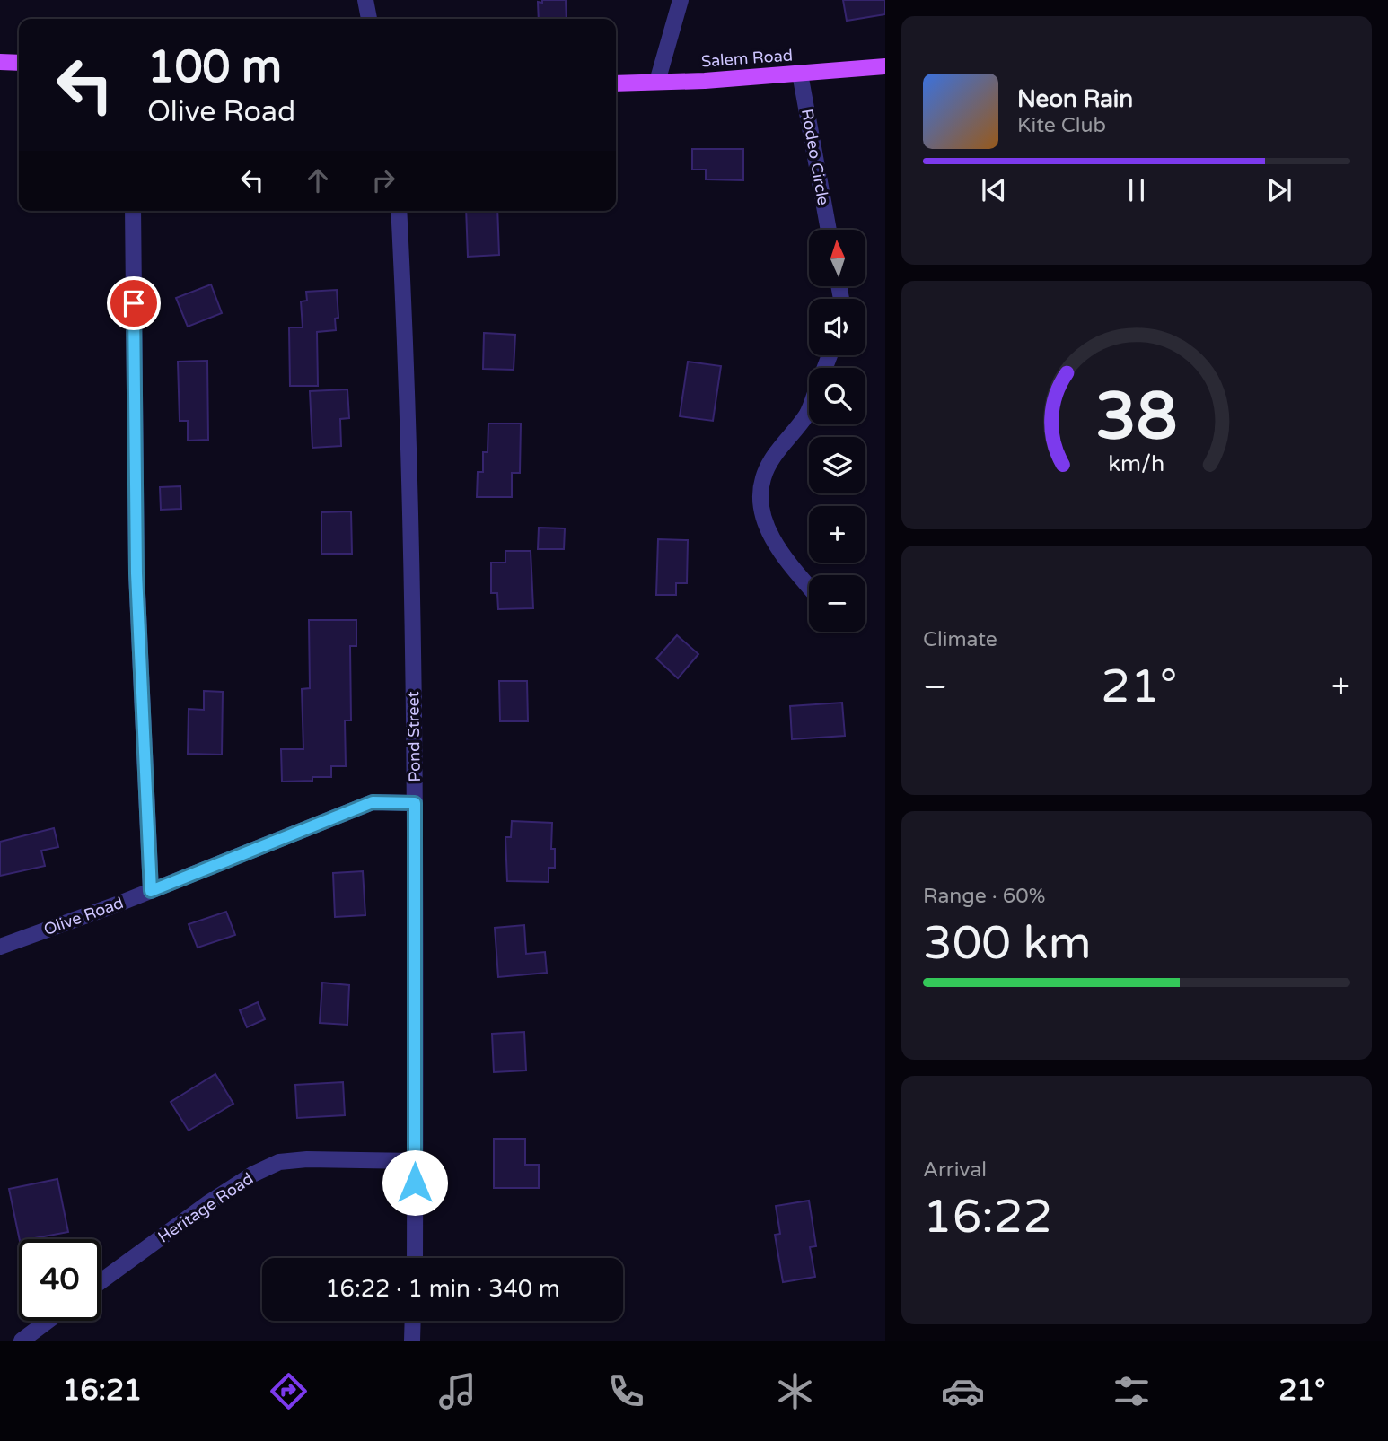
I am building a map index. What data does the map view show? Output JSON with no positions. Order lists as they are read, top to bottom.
{
  "streets": {
    "main road": ["Salem Road"],
    "street": [
      "Rodeo Circle",
      "Pond Street",
      "Olive Road",
      "Heritage Road"
    ]
  },
  "crossings": [
    ["Salem Road", "Rodeo Circle"],
    ["Pond Street", "Olive Road"],
    ["Pond Street", "Heritage Road"]
  ],
  "north": "top",
  "page": {
    "turn": ["100 m", "Olive Road"],
    "song": ["Neon Rain", "Kite Club"],
    "map_buttons": ["+", "−"],
    "tile": [
      "Climate",
      ["Range · 60%", "300 km"],
      ["Arrival", "16:22"]
    ],
    "heat": ["−", "21°", "+"],
    "limit": "40",
    "trip": "16:22 · 1 min · 340 m",
    "tabs": ["16:21", "21°"],
    "gauge": ["38", "km/h"]
  }
}
